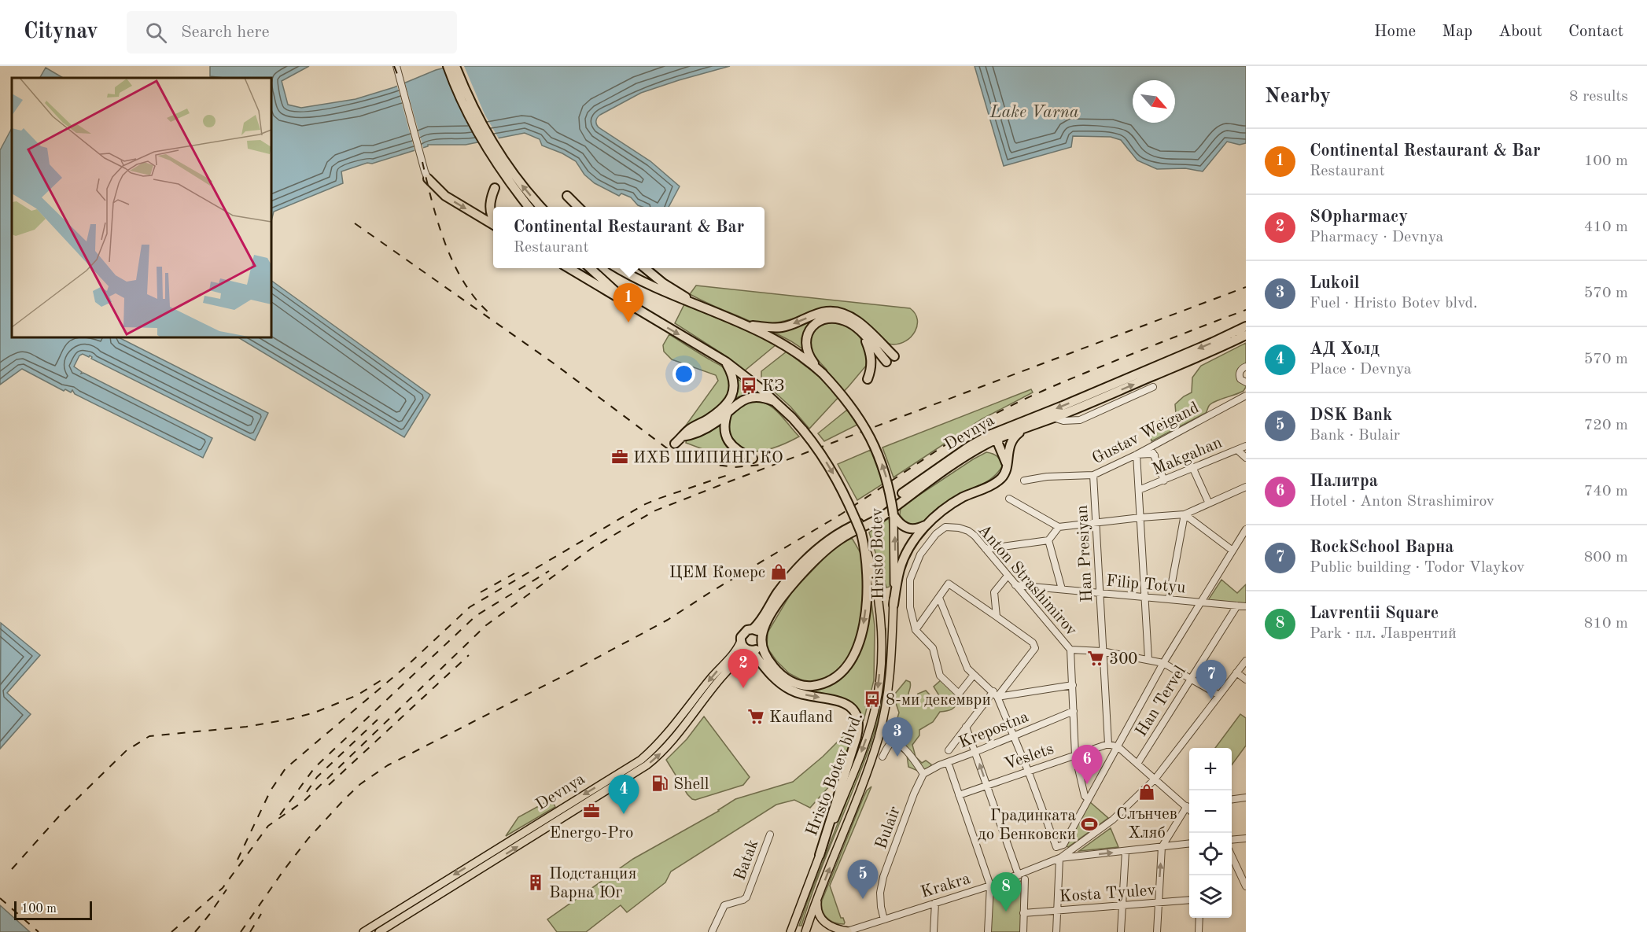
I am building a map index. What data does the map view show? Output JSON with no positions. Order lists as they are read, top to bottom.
{
  "streets": {
    "highway": ["Devnya", "Hristo Botev", "Hristo Botev blvd."],
    "street": [
      "Gustav Weigand",
      "Makgahan",
      "Han Presiyan",
      "Anton Strashimirov",
      "Filip Totyu",
      "Han Tervel",
      "Krepostna",
      "Veslets",
      "Bulair",
      "Batak",
      "Krakra",
      "Kosta Tyulev"
    ]
  },
  "crossings": [
    ["Gustav Weigand", "Han Presiyan"],
    ["Han Presiyan", "Filip Totyu"],
    ["Han Presiyan", "Veslets"],
    ["Anton Strashimirov", "Filip Totyu"],
    ["Anton Strashimirov", "Krepostna"],
    ["Anton Strashimirov", "Veslets"],
    ["Filip Totyu", "Han Tervel"],
    ["Krepostna", "Bulair"],
    ["Bulair", "Krakra"]
  ],
  "one_way": ["Hristo Botev", "Hristo Botev blvd."],
  "water": ["Lake Varna"],
  "places": {
    "bus stop": ["КЗ", "8-ми декември"],
    "office": ["ИХБ ШИПИНГ КО", "Energo-Pro"],
    "shop": ["ЦЕМ Комерс", "Слънчев Хляб"],
    "supermarket": ["300", "Kaufland"],
    "fuel station": ["Shell"],
    "sports": ["Градинката до Бенковски"],
    "building": ["Подстанция Варна Юг"]
  },
  "scale_bar": "100 m",
  "north": "bottom right",
  "page": {
    "header": "Citynav",
    "search": "Search here",
    "nav": [
      "Home",
      "Map",
      "About",
      "Contact"
    ],
    "heading": ["Nearby", "8 results"],
    "list": [
      {
        "mark": "1",
        "name": "Continental Restaurant & Bar",
        "note": "Restaurant",
        "value": "100 m"
      },
      {
        "mark": "2",
        "name": "SOpharmacy",
        "note": "Pharmacy · Devnya",
        "value": "410 m"
      },
      {
        "mark": "3",
        "name": "Lukoil",
        "note": "Fuel · Hristo Botev blvd.",
        "value": "570 m"
      },
      {
        "mark": "4",
        "name": "АД Холд",
        "note": "Place · Devnya",
        "value": "570 m"
      },
      {
        "mark": "5",
        "name": "DSK Bank",
        "note": "Bank · Bulair",
        "value": "720 m"
      },
      {
        "mark": "6",
        "name": "Палитра",
        "note": "Hotel · Anton Strashimirov",
        "value": "740 m"
      },
      {
        "mark": "7",
        "name": "RockSchool Варна",
        "note": "Public building · Todor Vlaykov",
        "value": "800 m"
      },
      {
        "mark": "8",
        "name": "Lavrentii Square",
        "note": "Park · пл. Лаврентий",
        "value": "810 m"
      }
    ],
    "popup": ["Continental Restaurant & Bar", "Restaurant"],
    "pins": [
      "1",
      "2",
      "7",
      "3",
      "6",
      "4",
      "5",
      "8"
    ],
    "map_buttons": ["+", "−"],
    "scale": "100 m"
  }
}
